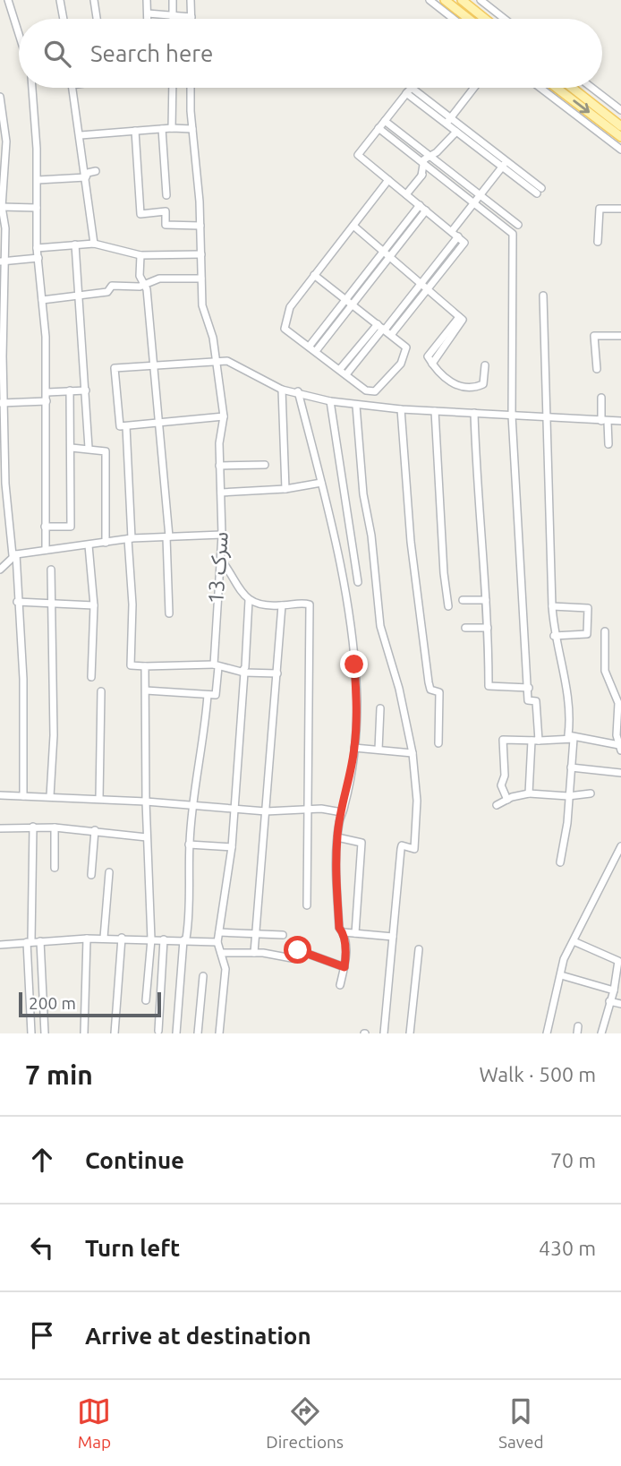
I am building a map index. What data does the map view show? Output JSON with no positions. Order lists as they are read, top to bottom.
{
  "streets": {
    "street": ["سرک 13"]
  },
  "scale_bar": "200 m",
  "page": {
    "search": "Search here",
    "scale": "200 m",
    "heading": ["7 min", "Walk · 500 m"],
    "list": [
      ["Continue", "70 m"],
      ["Turn left", "430 m"],
      "Arrive at destination"
    ],
    "nav": ["Map", "Directions", "Saved"]
  }
}
